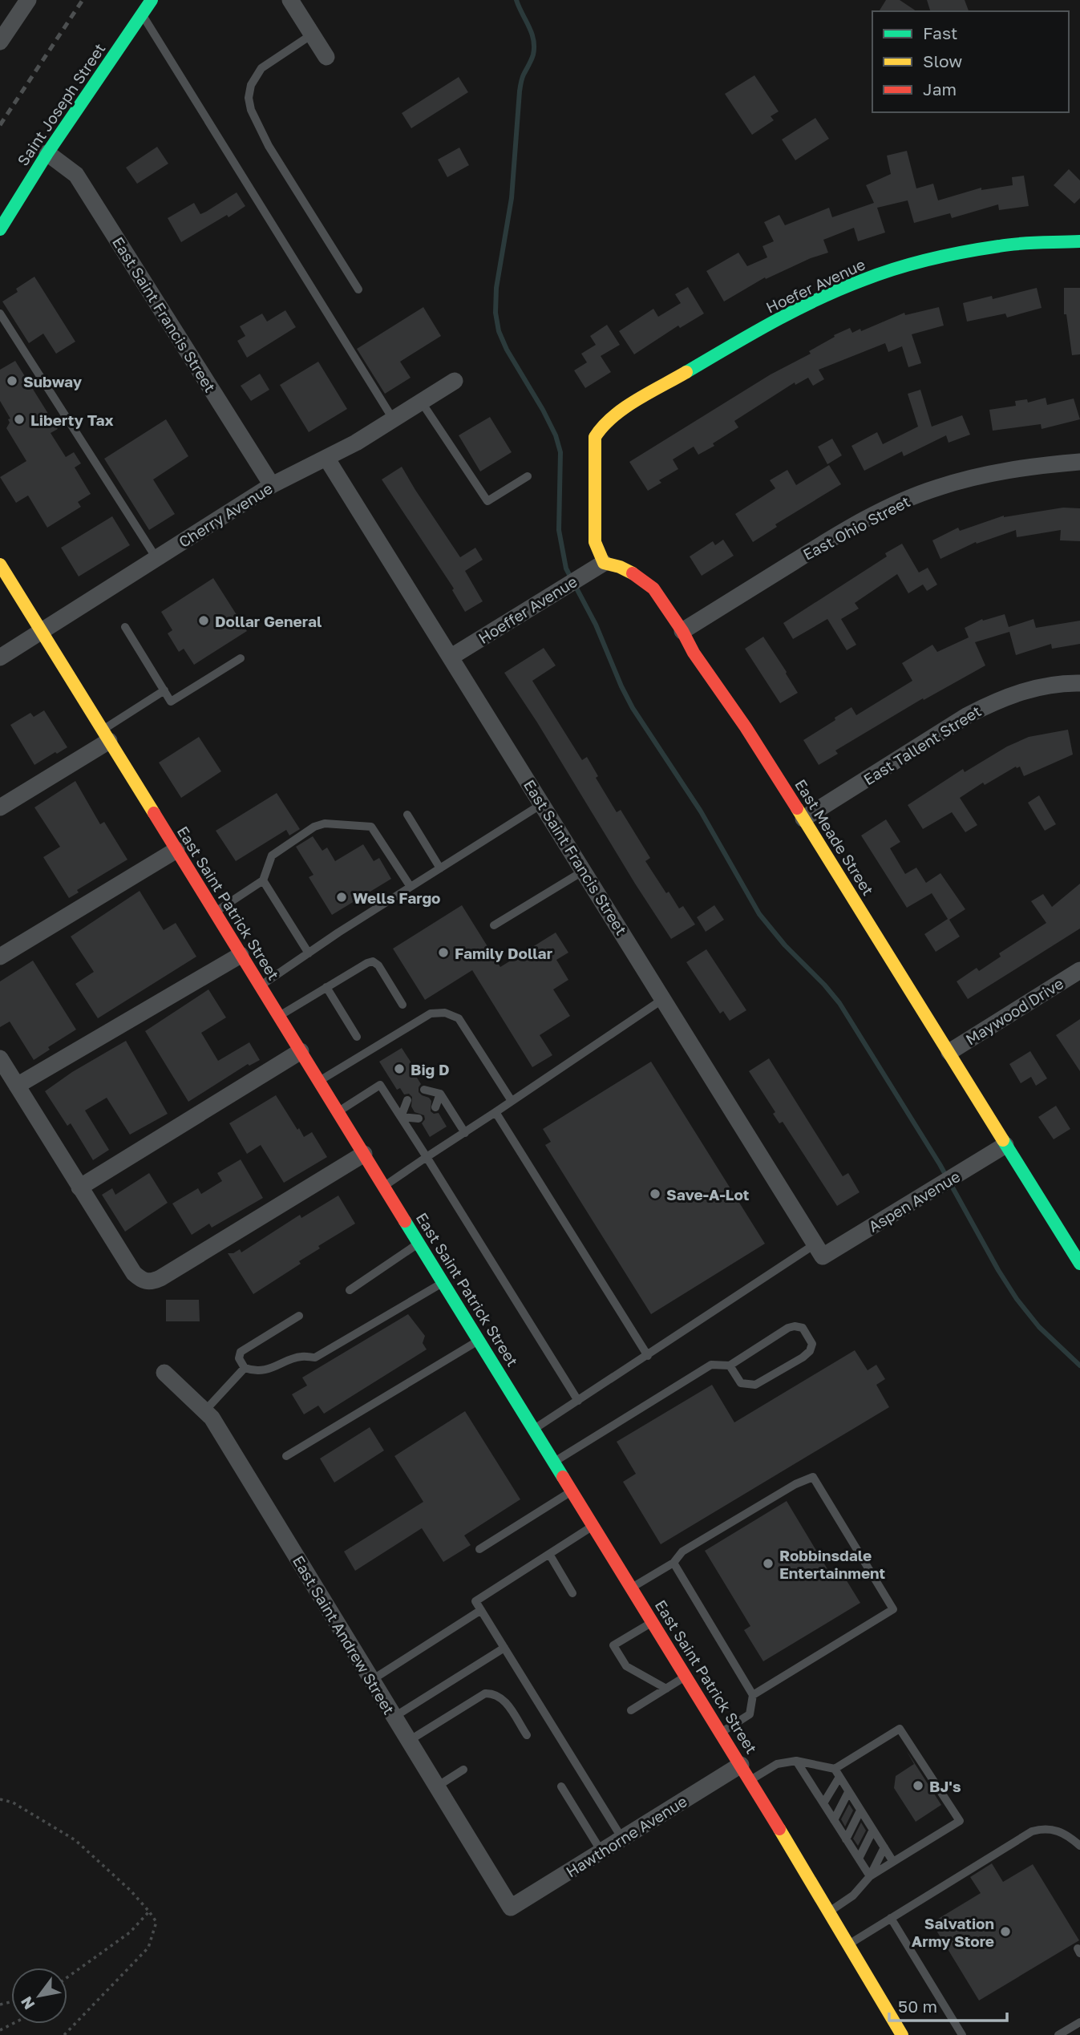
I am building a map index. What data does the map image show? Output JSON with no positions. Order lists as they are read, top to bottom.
{
  "streets": {
    "main road": [
      "Saint Joseph Street",
      "Hoefer Avenue",
      "East Meade Street",
      "East Saint Patrick Street"
    ],
    "street": [
      "East Saint Francis Street",
      "Cherry Avenue",
      "East Ohio Street",
      "Hoeffer Avenue",
      "East Tallent Street",
      "Maywood Drive",
      "Aspen Avenue",
      "East Saint Andrew Street",
      "Hawthorne Avenue"
    ]
  },
  "crossings": [
    ["Saint Joseph Street", "East Saint Francis Street"],
    ["Hoefer Avenue", "Hoeffer Avenue"],
    ["Hoefer Avenue", "East Meade Street"],
    ["East Saint Francis Street", "Cherry Avenue"],
    ["East Saint Francis Street", "Hoeffer Avenue"],
    ["East Saint Francis Street", "Aspen Avenue"],
    ["Cherry Avenue", "East Saint Patrick Street"],
    ["East Ohio Street", "East Meade Street"],
    ["Hoeffer Avenue", "East Meade Street"],
    ["East Tallent Street", "East Meade Street"],
    ["East Meade Street", "Maywood Drive"],
    ["East Meade Street", "Aspen Avenue"],
    ["East Saint Patrick Street", "Hawthorne Avenue"],
    ["East Saint Andrew Street", "Hawthorne Avenue"]
  ],
  "places": [
    "Subway",
    "Liberty Tax",
    "Dollar General",
    "Wells Fargo",
    "Family Dollar",
    "Big D",
    "Save-A-Lot",
    "Robbinsdale Entertainment",
    "BJ's",
    "Salvation Army Store"
  ],
  "legend": ["Fast", "Slow", "Jam"],
  "scale_bar": "50 m",
  "north": "bottom left"
}
